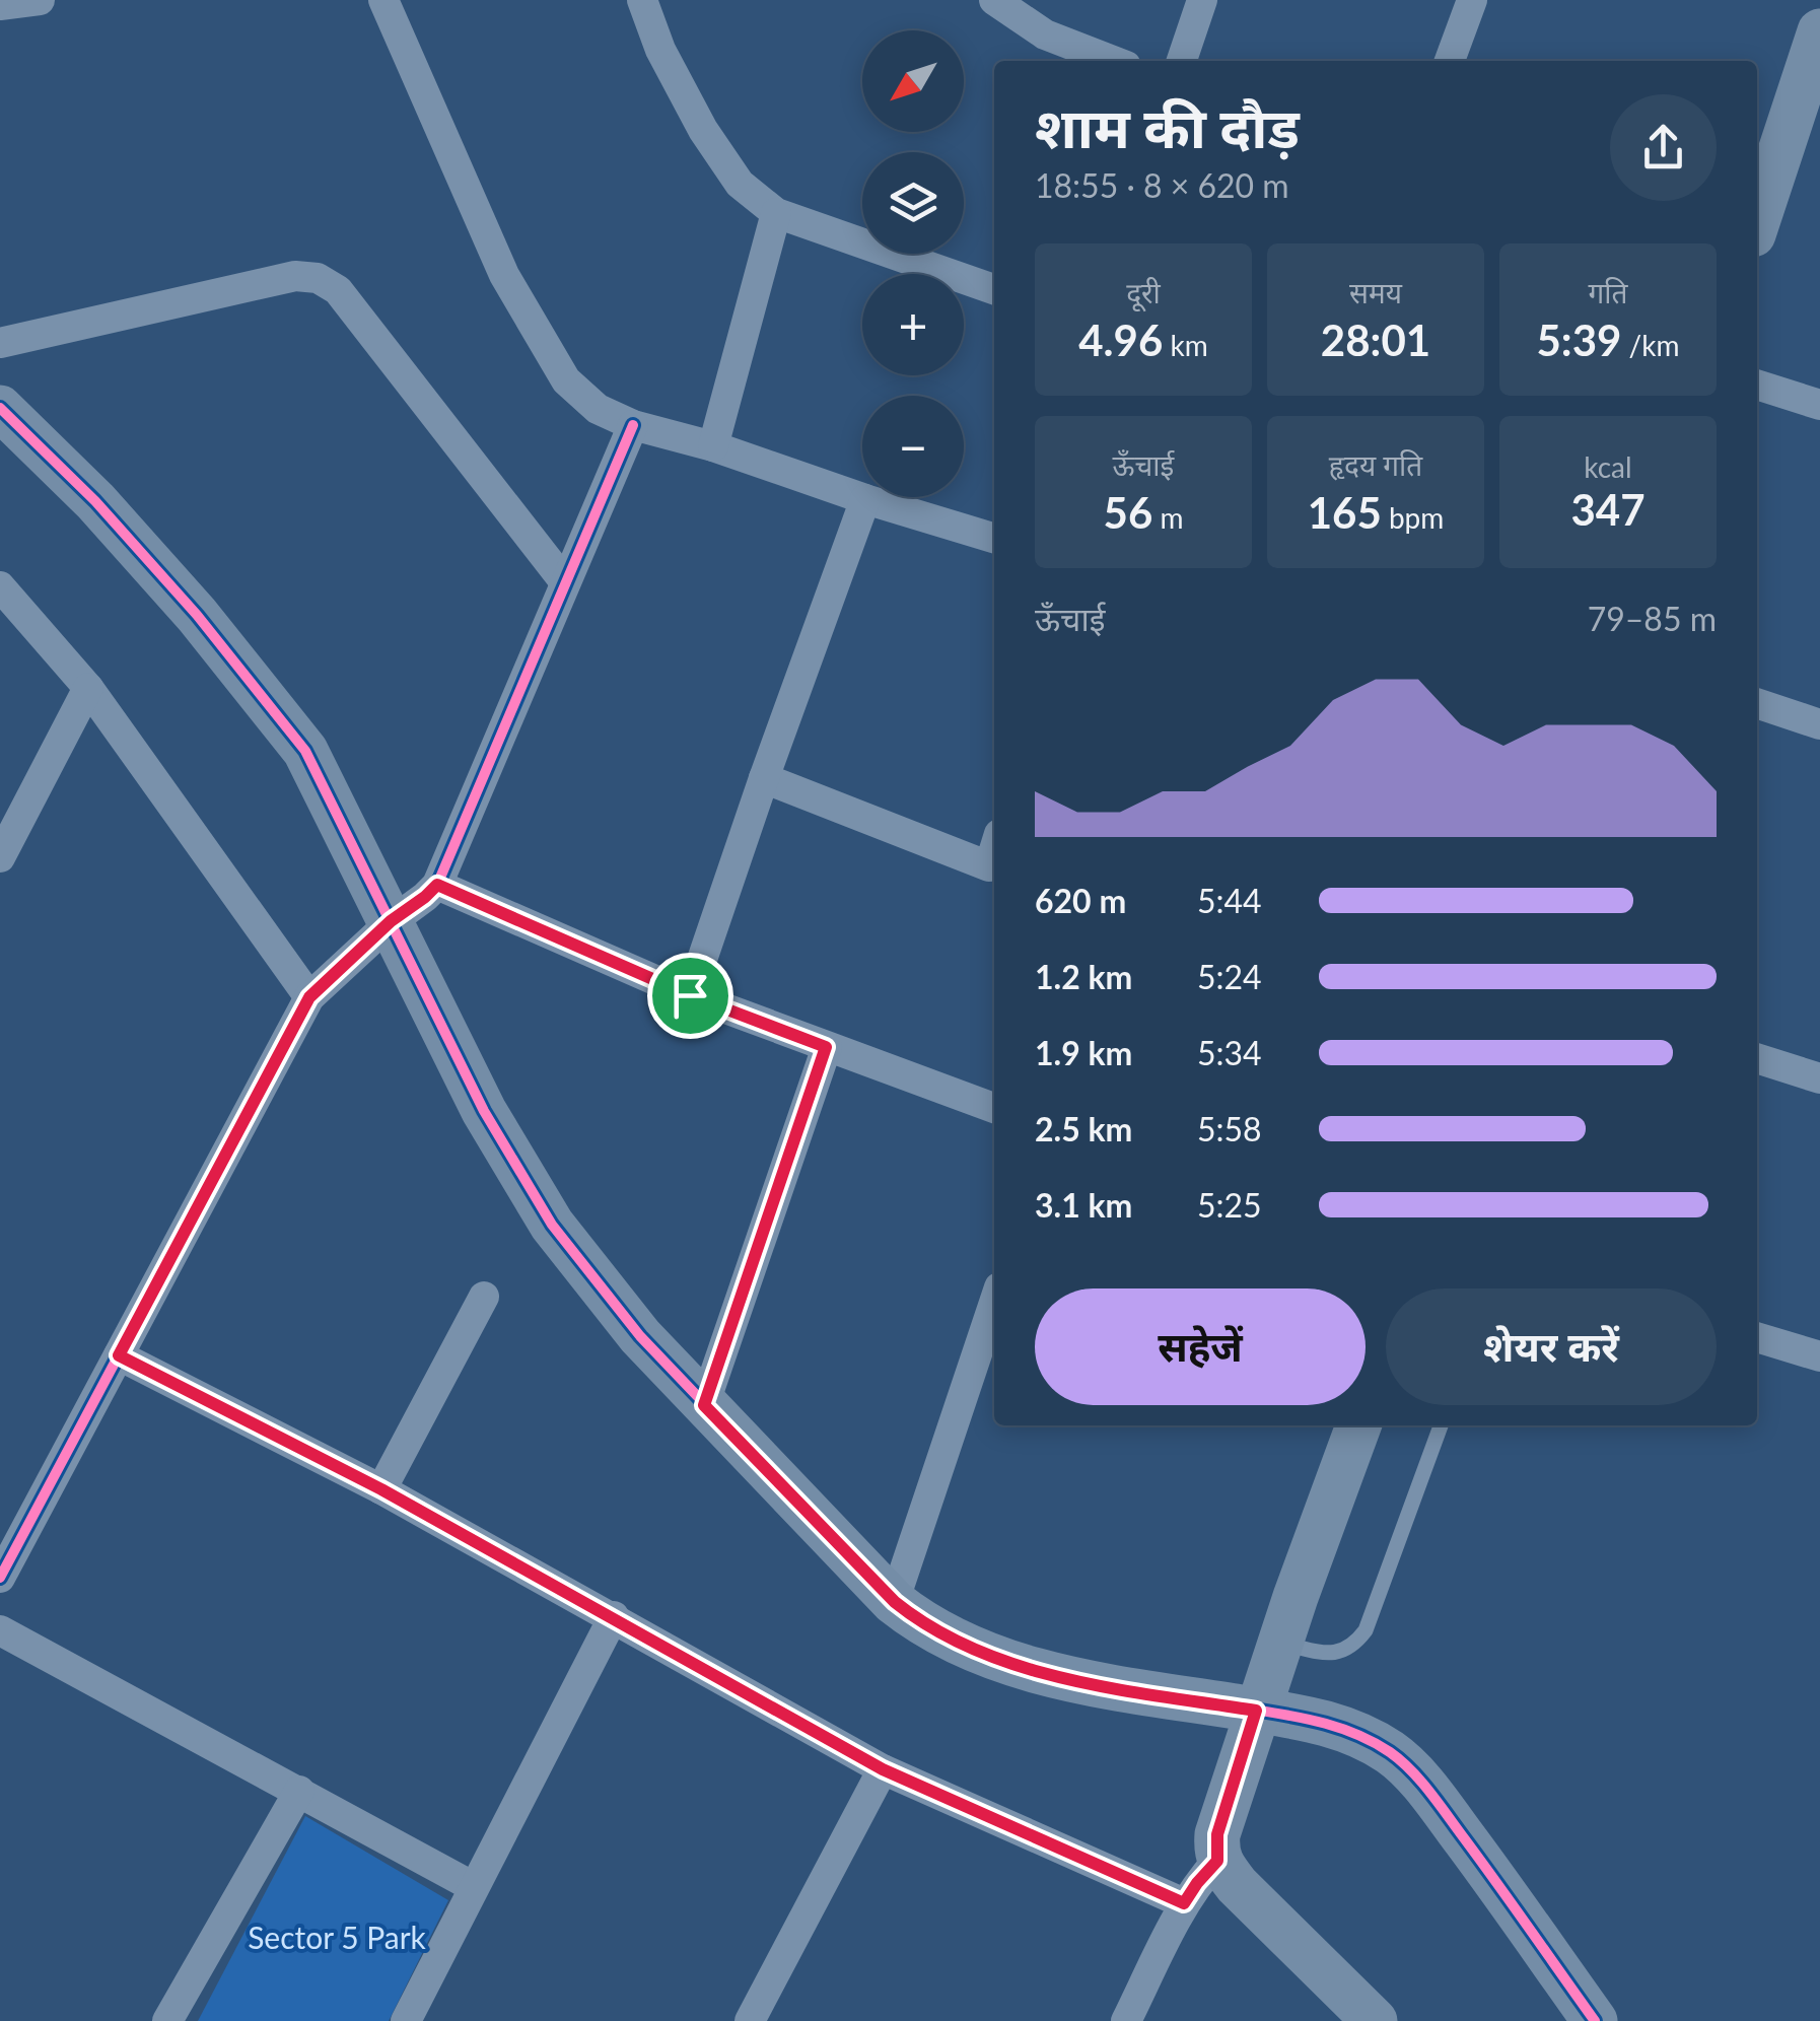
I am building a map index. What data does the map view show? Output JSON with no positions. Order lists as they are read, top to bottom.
{
  "parks": ["Sector 5 Park"],
  "north": "bottom left",
  "page": {
    "map_buttons": ["+", "−"],
    "heading": ["शाम की दौड़", "18:55 · 8 × 620 m"],
    "stats": [
      ["दूरी", "4.96 km"],
      ["समय", "28:01"],
      ["गति", "5:39 /km"],
      ["ऊँचाई", "56 m"],
      ["हृदय गति", "165 bpm"],
      ["kcal", "347"]
    ],
    "chart": ["ऊँचाई", "79–85 m"],
    "list": [
      {
        "name": "620 m",
        "note": "5:44"
      },
      {
        "name": "1.2 km",
        "note": "5:24"
      },
      {
        "name": "1.9 km",
        "note": "5:34"
      },
      {
        "name": "2.5 km",
        "note": "5:58"
      },
      {
        "name": "3.1 km",
        "note": "5:25"
      }
    ],
    "buttons": ["सहेजें", "शेयर करें"]
  }
}
